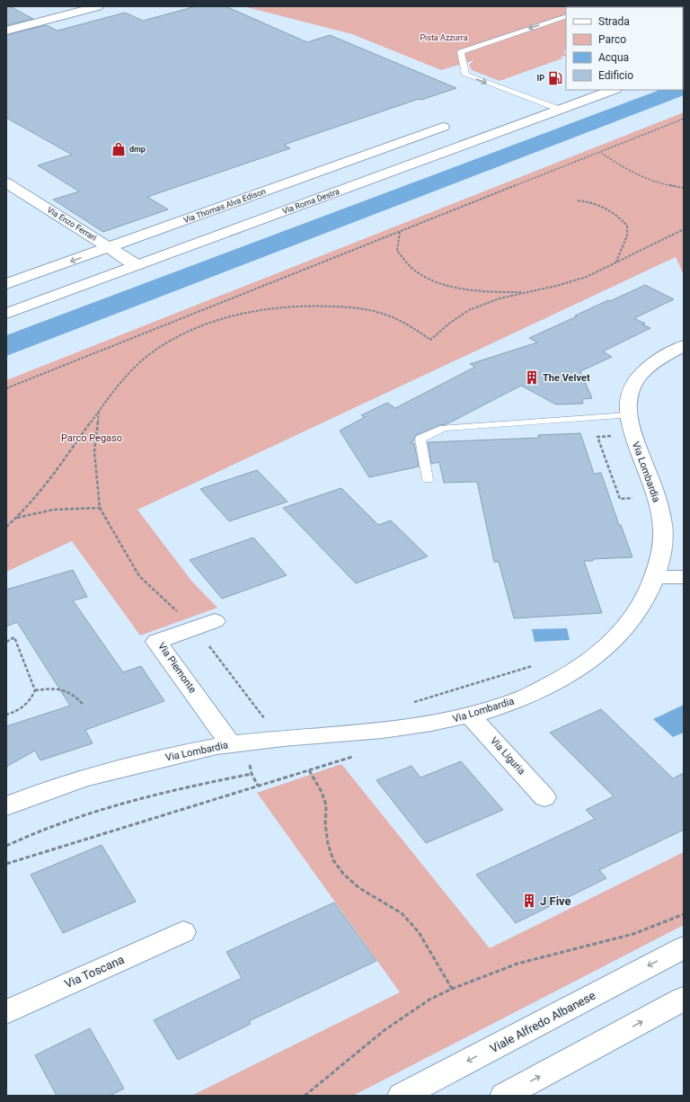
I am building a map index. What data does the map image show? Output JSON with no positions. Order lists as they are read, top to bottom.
{
  "streets": {
    "street": [
      "Via Roma Destra",
      "Via Thomas Alva Edison",
      "Via Enzo Ferrari",
      "Via Lombardia",
      "Via Piemonte",
      "Via Liguria",
      "Via Toscana",
      "Viale Alfredo Albanese"
    ]
  },
  "crossings": [
    ["Via Roma Destra", "Via Enzo Ferrari"],
    ["Via Thomas Alva Edison", "Via Enzo Ferrari"],
    ["Via Lombardia", "Via Piemonte"],
    ["Via Lombardia", "Via Liguria"]
  ],
  "parks": ["Pista Azzurra", "Parco Pegaso"],
  "places": {
    "fuel station": ["IP"],
    "shop": ["dmp"],
    "building": ["The Velvet", "J Five"]
  },
  "legend": [
    "Strada",
    "Parco",
    "Acqua",
    "Edificio"
  ]
}
